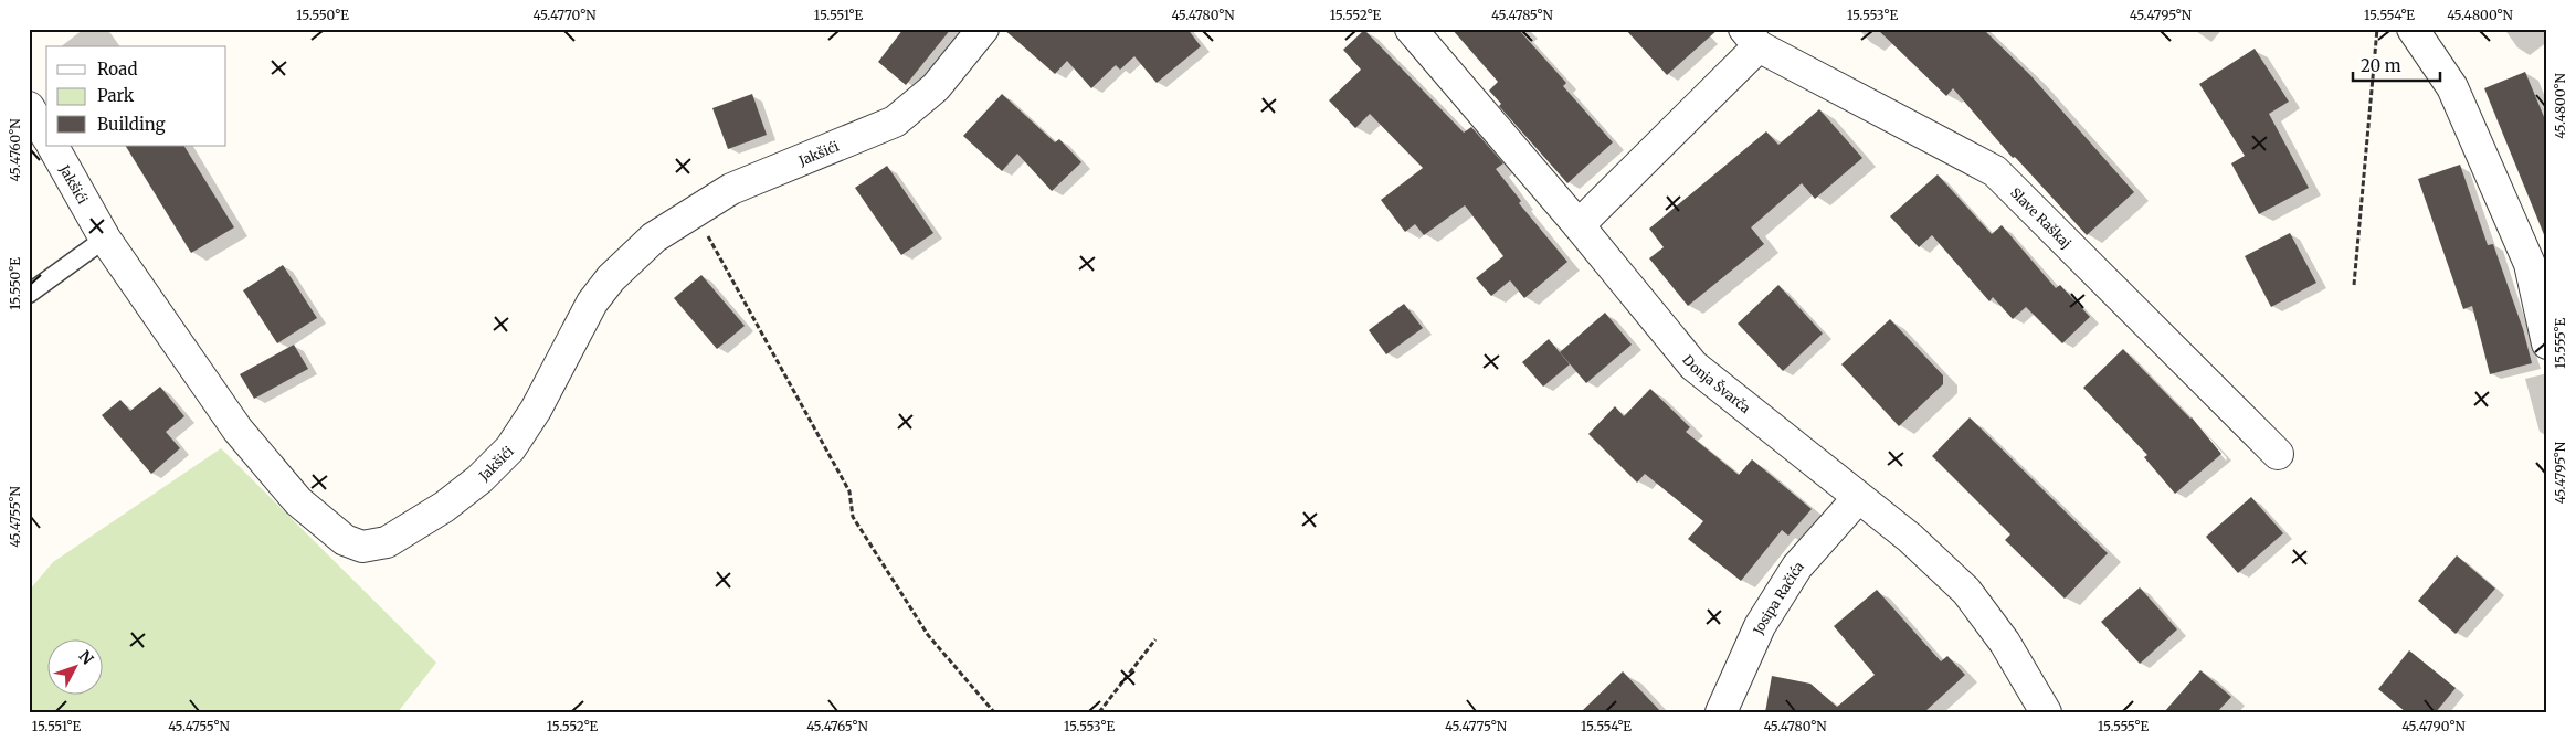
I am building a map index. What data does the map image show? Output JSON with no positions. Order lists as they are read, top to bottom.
{
  "streets": {
    "street": [
      "Jakšići",
      "Slave Raškaj",
      "Donja Švarča",
      "Josipa Račića"
    ]
  },
  "crossings": [
    ["Slave Raškaj", "Donja Švarča"],
    ["Donja Švarča", "Josipa Račića"]
  ],
  "legend": ["Road", "Park", "Building"],
  "scale_bar": "20 m",
  "north": "top right",
  "coordinates": [
    "15.550°E",
    "45.4770°N",
    "15.551°E",
    "45.4780°N",
    "15.552°E",
    "45.4785°N",
    "15.553°E",
    "45.4795°N",
    "15.554°E",
    "45.4800°N",
    "45.4760°N",
    "15.555°E",
    "45.4755°N",
    "45.4765°N",
    "45.4775°N",
    "45.4790°N"
  ]
}
